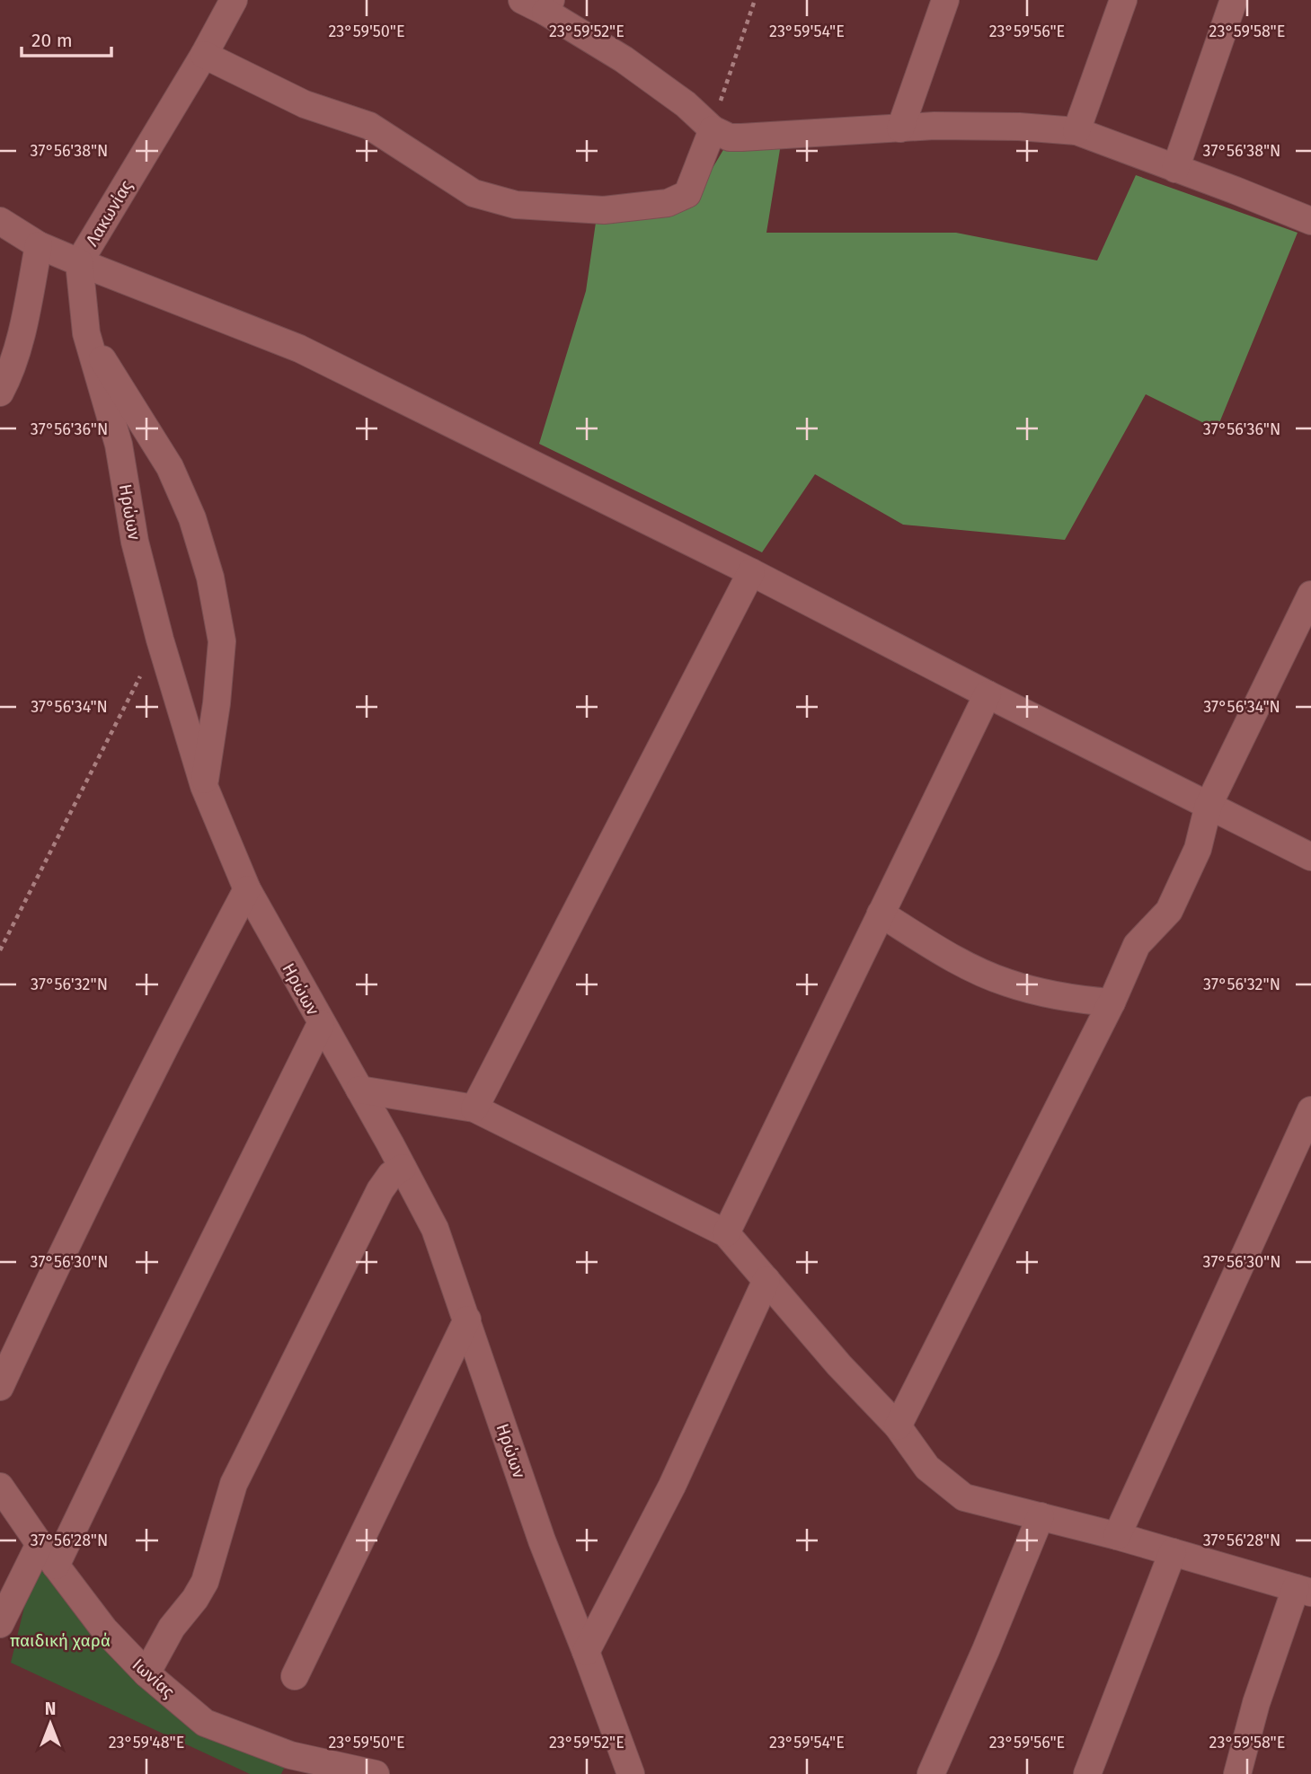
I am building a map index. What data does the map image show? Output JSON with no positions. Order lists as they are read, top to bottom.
{
  "streets": {
    "street": ["Λακωνίας", "Ηρώων", "Ιωνίας"]
  },
  "crossings": [
    ["Λακωνίας", "Ηρώων"]
  ],
  "parks": ["παιδική χαρά"],
  "scale_bar": "20 m",
  "north": "top",
  "coordinates": [
    "23°59'50\"E",
    "23°59'52\"E",
    "23°59'54\"E",
    "23°59'56\"E",
    "23°59'58\"E",
    "37°56'38\"N",
    "37°56'36\"N",
    "37°56'34\"N",
    "37°56'32\"N",
    "37°56'30\"N",
    "37°56'28\"N",
    "23°59'48\"E"
  ]
}
